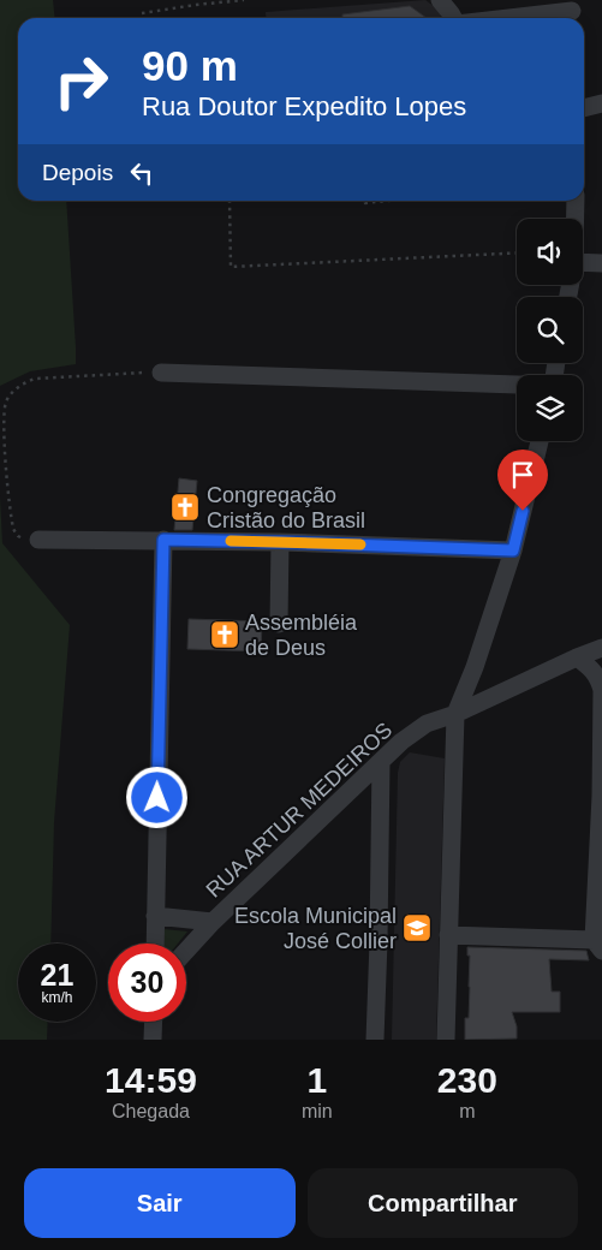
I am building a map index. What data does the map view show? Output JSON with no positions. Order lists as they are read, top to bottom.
{
  "streets": {
    "street": ["RUA ARTUR MEDEIROS"]
  },
  "places": {
    "church": ["Congregação Cristão do Brasil", "Assembléia de Deus"],
    "school or university": ["Escola Municipal José Collier"]
  },
  "page": {
    "turn": ["90 m", "Rua Doutor Expedito Lopes"],
    "then": "Depois",
    "speed": "21 km/h",
    "limit": "30",
    "eta": [
      "14:59",
      "Chegada",
      "1",
      "min",
      "230",
      "m"
    ],
    "buttons": ["Sair", "Compartilhar"]
  }
}
